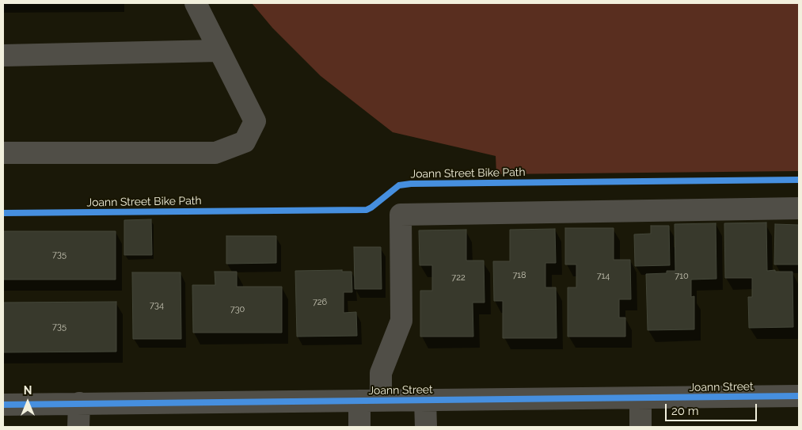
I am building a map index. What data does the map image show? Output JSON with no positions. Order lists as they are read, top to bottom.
{
  "streets": {
    "street": ["Joann Street"],
    "cycle path": ["Joann Street Bike Path"]
  },
  "house_numbers": [
    "735",
    "718",
    "714",
    "710",
    "722",
    "726",
    "734",
    "730",
    "735"
  ],
  "scale_bar": "20 m",
  "north": "top"
}
